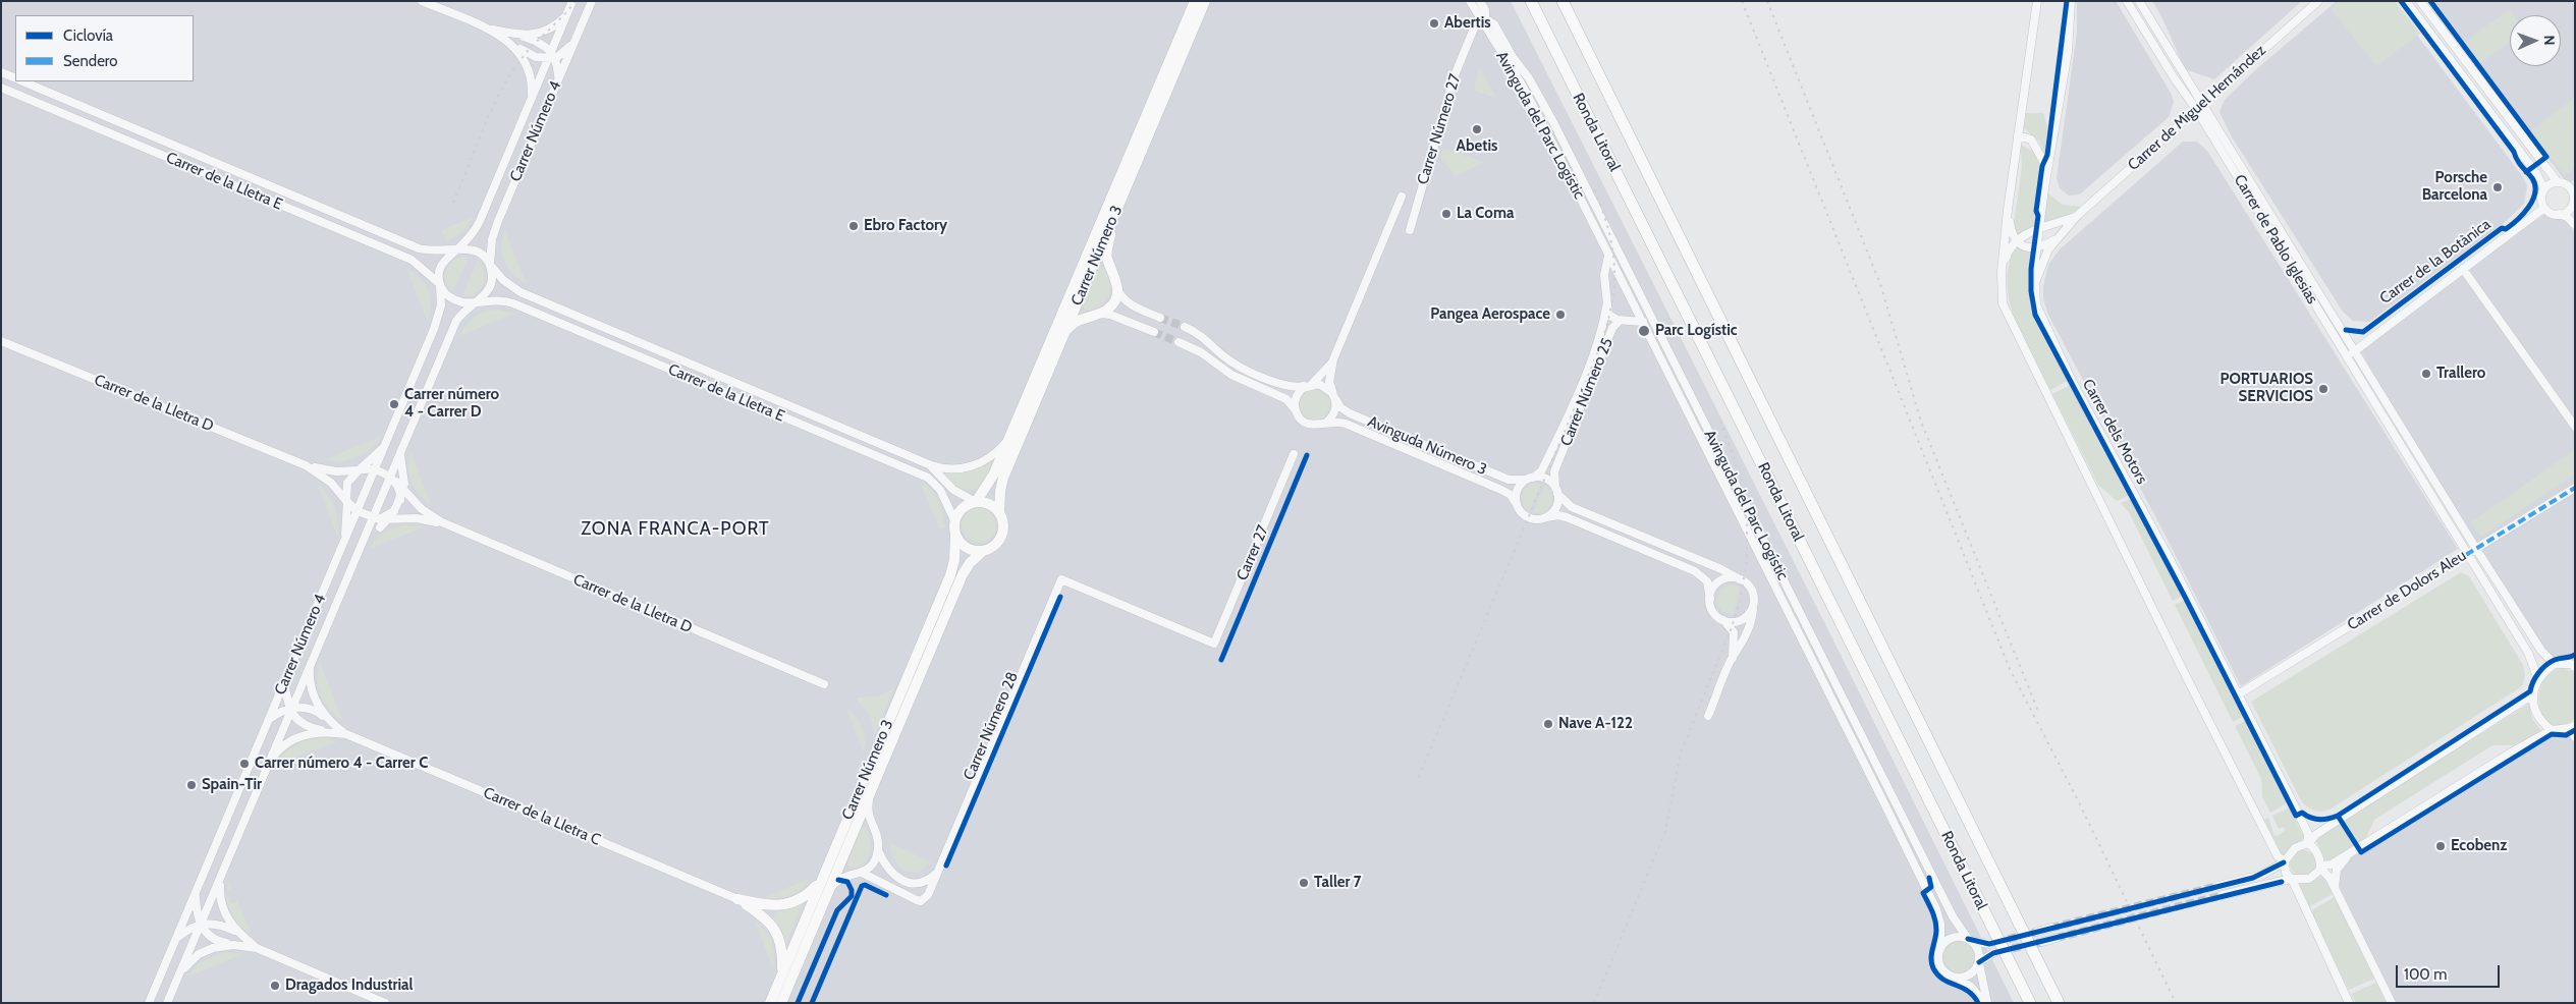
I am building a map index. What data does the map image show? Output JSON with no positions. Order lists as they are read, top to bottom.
{
  "streets": {
    "highway": ["Ronda Litoral"],
    "main road": ["Carrer Número 3"],
    "street": [
      "Carrer de Miguel Hernández",
      "Avinguda del Parc Logístic",
      "Carrer Número 27",
      "Carrer Número 4",
      "Carrer de la Lletra E",
      "Carrer de Pablo Iglesias",
      "Carrer Número 25",
      "Carrer de la Lletra D",
      "Carrer dels Motors",
      "Avinguda Número 3",
      "Carrer de Dolors Aleu",
      "Carrer Número 28",
      "Carrer de la Lletra C"
    ],
    "cycle path": ["Carrer de la Botànica", "Carrer 27"]
  },
  "crossings": [
    ["Carrer de Miguel Hernández", "Carrer de Pablo Iglesias"],
    ["Carrer de Miguel Hernández", "Carrer dels Motors"],
    ["Avinguda del Parc Logístic", "Carrer Número 27"],
    ["Avinguda del Parc Logístic", "Carrer Número 25"],
    ["Carrer Número 27", "Avinguda Número 3"],
    ["Carrer Número 4", "Carrer de la Lletra E"],
    ["Carrer Número 4", "Carrer de la Lletra D"],
    ["Carrer Número 4", "Carrer de la Lletra C"],
    ["Carrer de la Lletra E", "Carrer Número 3"],
    ["Carrer de Pablo Iglesias", "Carrer de Dolors Aleu"],
    ["Carrer Número 25", "Avinguda Número 3"],
    ["Carrer dels Motors", "Carrer de Dolors Aleu"]
  ],
  "districts": ["ZONA FRANCA-PORT"],
  "places": [
    "Abertis",
    "Abetis",
    "Porsche Barcelona",
    "La Coma",
    "Ebro Factory",
    "Pangea Aerospace",
    "Parc Logístic",
    "Trallero",
    "PORTUARIOS SERVICIOS",
    "Carrer número 4 - Carrer D",
    "Nave A-122",
    "Carrer número 4 - Carrer C",
    "Spain-Tir",
    "Ecobenz",
    "Taller 7",
    "Dragados Industrial"
  ],
  "legend": ["Ciclovía", "Sendero"],
  "scale_bar": "100 m",
  "north": "right"
}
